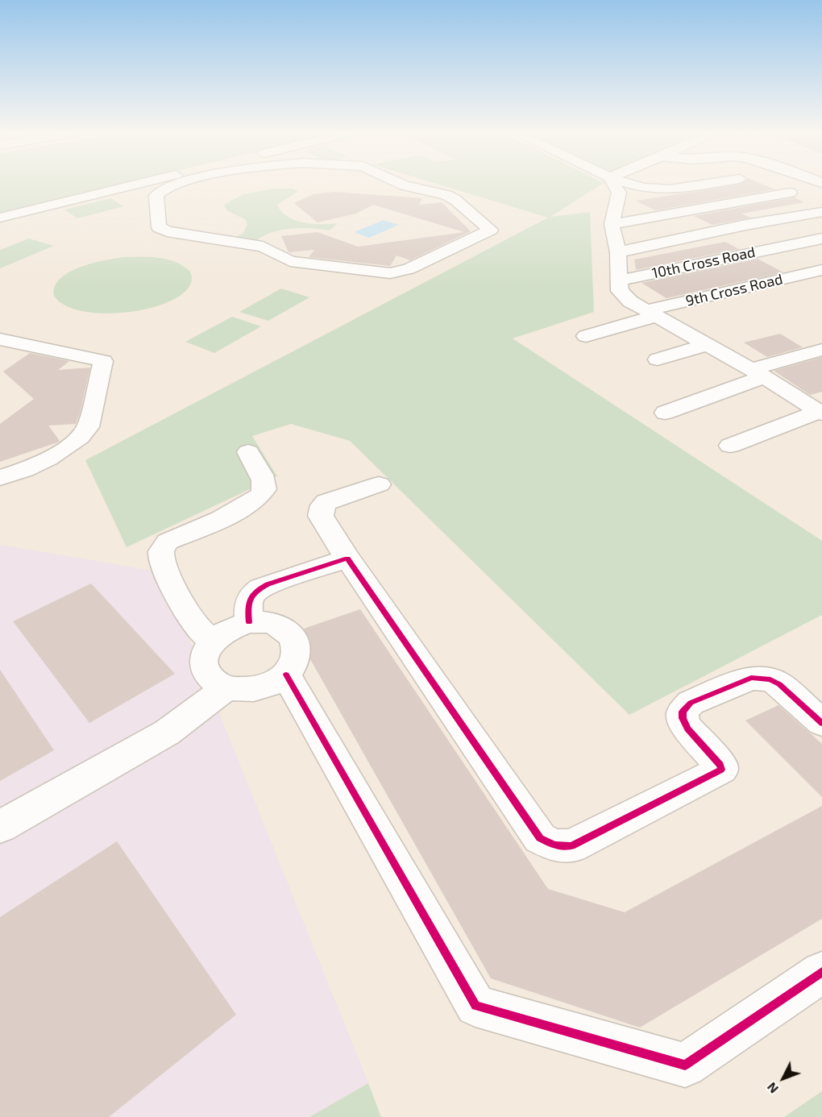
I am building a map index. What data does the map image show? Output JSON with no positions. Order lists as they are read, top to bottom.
{
  "streets": {
    "street": ["10th Cross Road", "9th Cross Road"]
  },
  "north": "bottom left"
}
